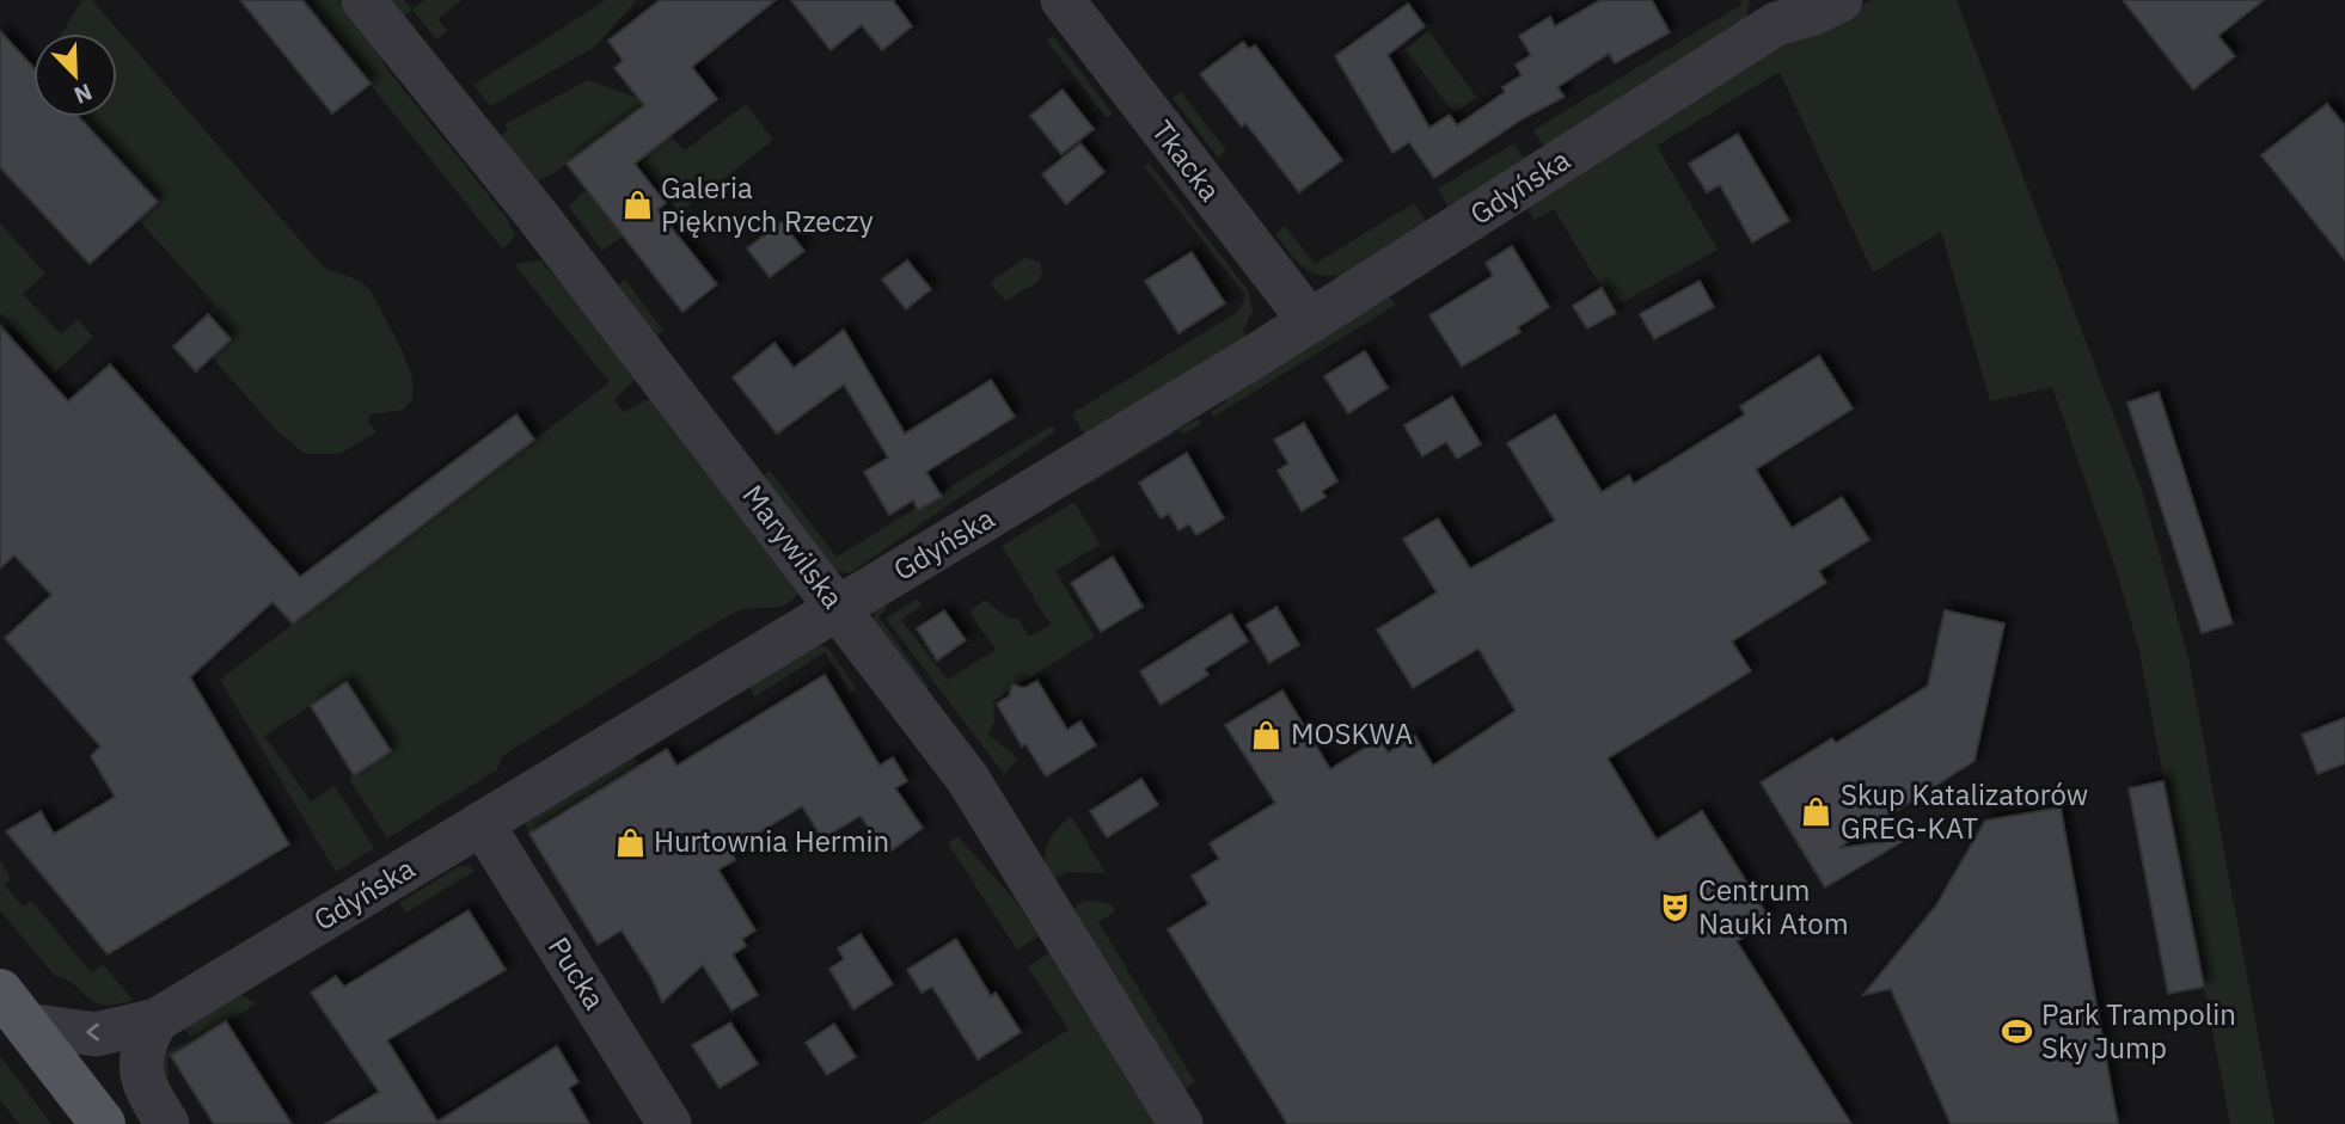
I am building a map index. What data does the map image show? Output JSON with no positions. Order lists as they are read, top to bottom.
{
  "streets": {
    "street": [
      "Tkacka",
      "Gdyńska",
      "Marywilska",
      "Pucka"
    ]
  },
  "crossings": [
    ["Tkacka", "Gdyńska"],
    ["Gdyńska", "Marywilska"],
    ["Gdyńska", "Pucka"]
  ],
  "places": {
    "shop": [
      "Galeria Pięknych Rzeczy",
      "MOSKWA",
      "Skup Katalizatorów GREG-KAT",
      "Hurtownia Hermin"
    ],
    "theatre": ["Centrum Nauki Atom"],
    "sports": ["Park Trampolin Sky Jump"]
  },
  "north": "bottom right"
}
